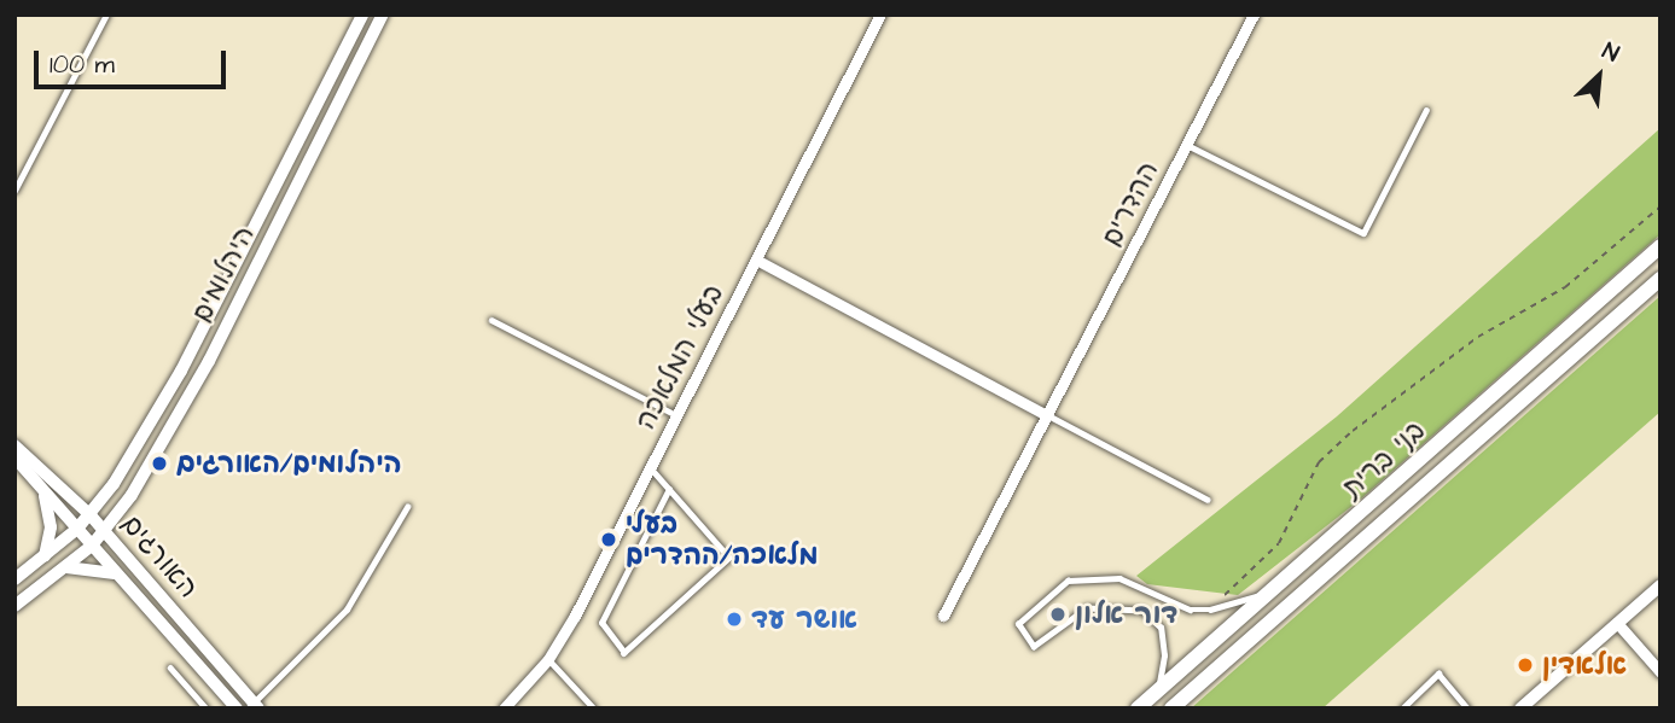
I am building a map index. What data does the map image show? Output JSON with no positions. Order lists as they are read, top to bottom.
{
  "streets": {
    "main road": ["בני ברית"],
    "street": [
      "ההדרים",
      "היהלומים",
      "בעלי המלאכה",
      "האורגים"
    ]
  },
  "crossings": [
    ["היהלומים", "האורגים"]
  ],
  "places": [
    "היהלומים/האורגים",
    "בעלי מלאכה/ההדרים",
    "דור אלון",
    "אושר עד",
    "אלאדין"
  ],
  "scale_bar": "100 m",
  "north": "top right"
}
